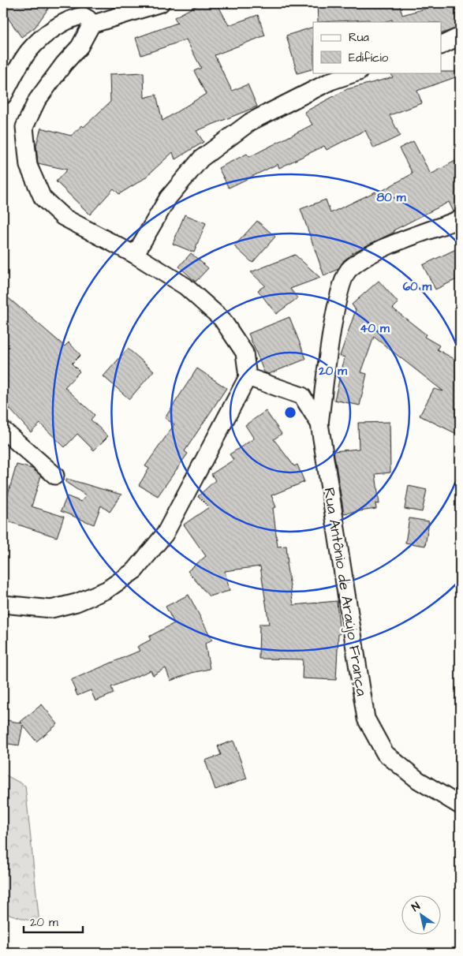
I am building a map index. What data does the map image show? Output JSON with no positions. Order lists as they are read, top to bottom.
{
  "streets": {
    "street": ["Rua Antônio de Araújo França"]
  },
  "legend": ["Rua", "Edifício"],
  "scale_bar": "20 m",
  "north": "top left",
  "rings": [
    "80 m",
    "60 m",
    "40 m",
    "20 m"
  ]
}
